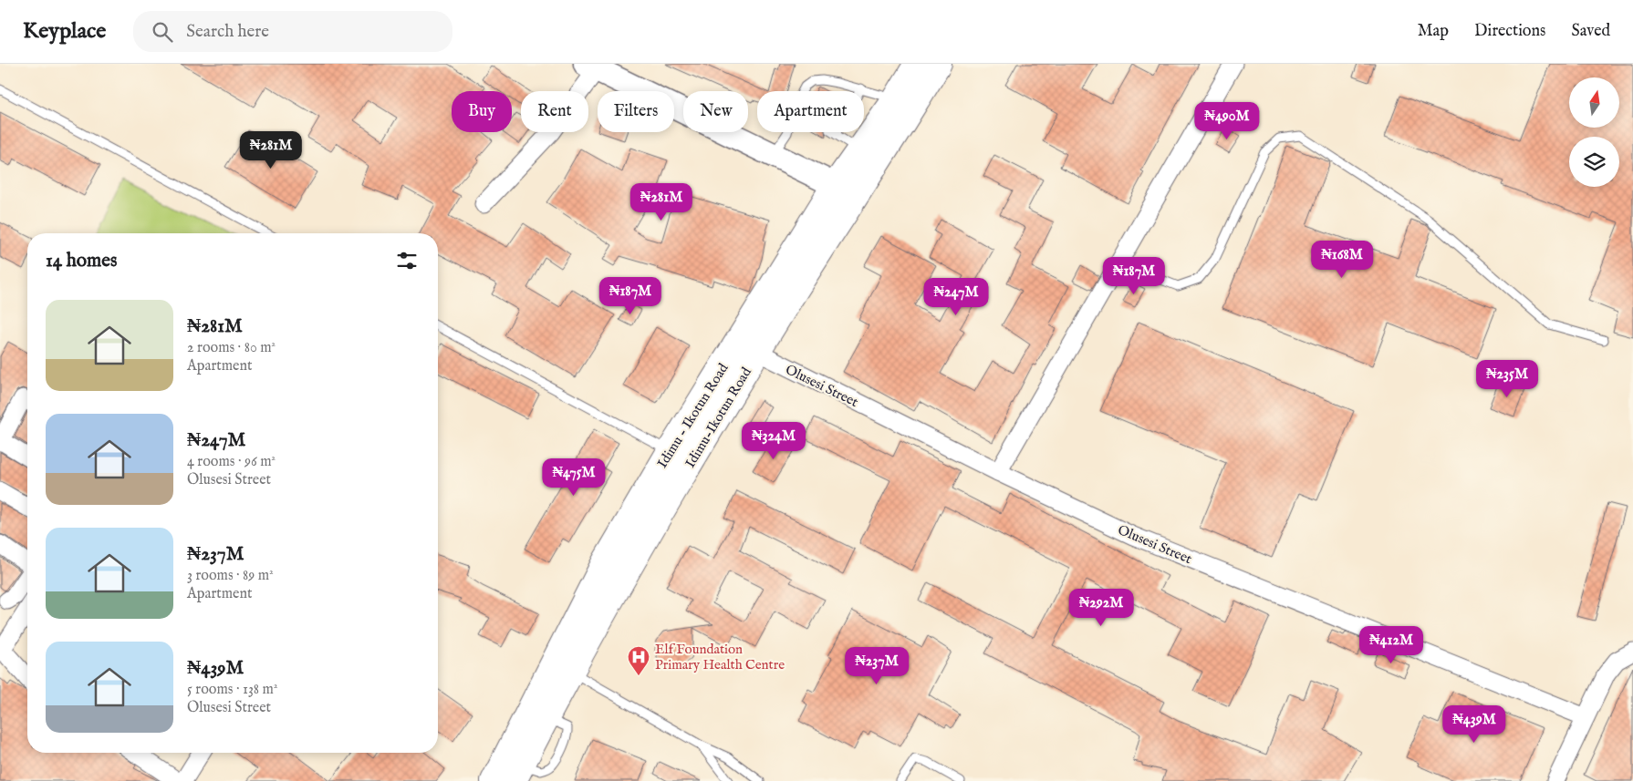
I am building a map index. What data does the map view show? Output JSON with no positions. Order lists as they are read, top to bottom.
{
  "streets": {
    "main road": ["Idimu - Ikotun Road", "Idimu-Ikotun Road"],
    "street": ["Olusesi Street"]
  },
  "crossings": [
    ["Olusesi Street", "Idimu - Ikotun Road"],
    ["Olusesi Street", "Idimu-Ikotun Road"],
    ["Idimu - Ikotun Road", "Idimu-Ikotun Road"]
  ],
  "places": {
    "hospital": ["Elf Foundation Primary Health Centre"]
  },
  "north": "top",
  "page": {
    "header": "Keyplace",
    "search": "Search here",
    "nav": ["Map", "Directions", "Saved"],
    "chip": [
      "Buy",
      "Rent",
      "Filters",
      "New",
      "Apartment"
    ],
    "price": [
      "₦490M",
      "₦281M",
      "₦281M",
      "₦168M",
      "₦187M",
      "₦187M",
      "₦247M",
      "₦235M",
      "₦324M",
      "₦475M",
      "₦292M",
      "₦412M",
      "₦237M",
      "₦439M"
    ],
    "heading": "14 homes",
    "list": [
      {
        "name": "₦281M",
        "note": "2 rooms · 80 m² · Apartment"
      },
      {
        "name": "₦247M",
        "note": "4 rooms · 96 m² · Olusesi Street"
      },
      {
        "name": "₦237M",
        "note": "3 rooms · 89 m² · Apartment"
      },
      {
        "name": "₦439M",
        "note": "5 rooms · 138 m² · Olusesi Street"
      }
    ]
  }
}
